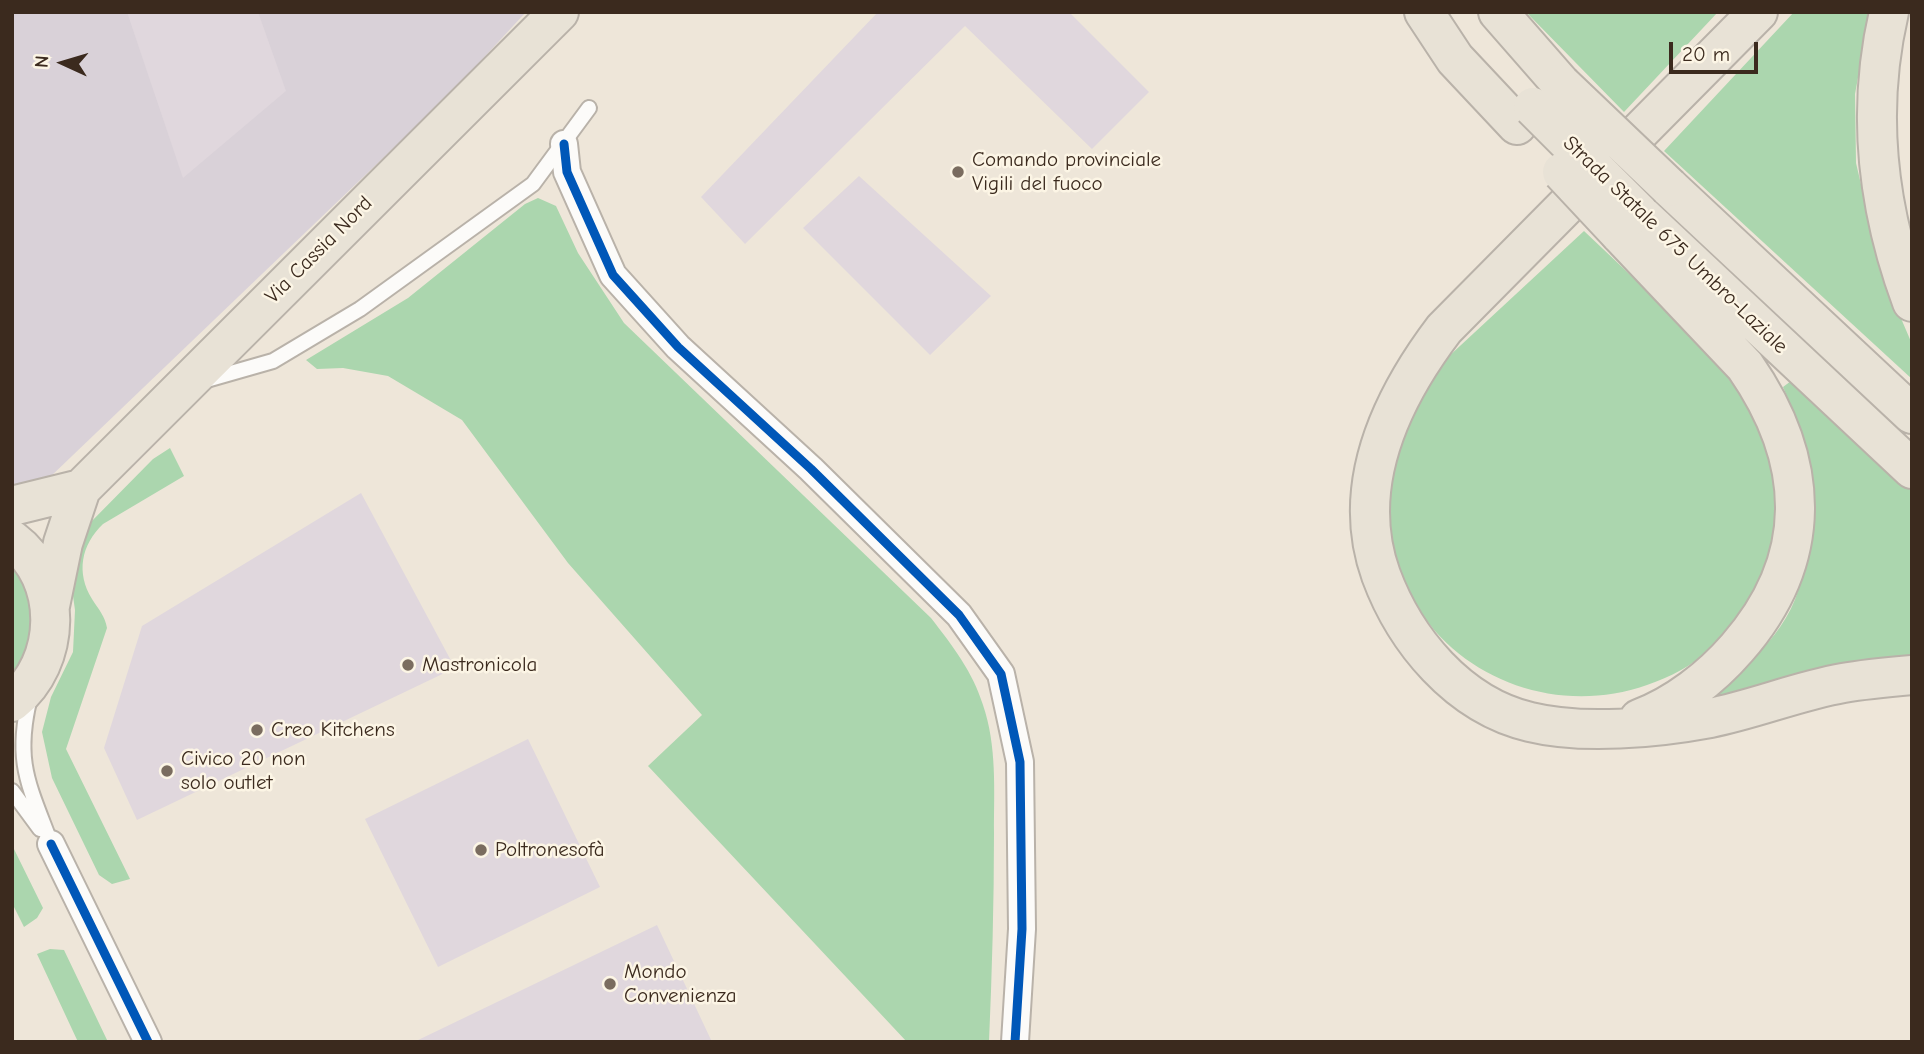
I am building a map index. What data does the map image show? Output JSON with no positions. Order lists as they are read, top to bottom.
{
  "streets": {
    "main road": ["Strada Statale 675 Umbro-Laziale", "Via Cassia Nord"]
  },
  "places": [
    "Comando provinciale Vigili del fuoco",
    "Mastronicola",
    "Creo Kitchens",
    "Civico 20 non solo outlet",
    "Poltronesofà",
    "Mondo Convenienza"
  ],
  "scale_bar": "20 m",
  "north": "left"
}
